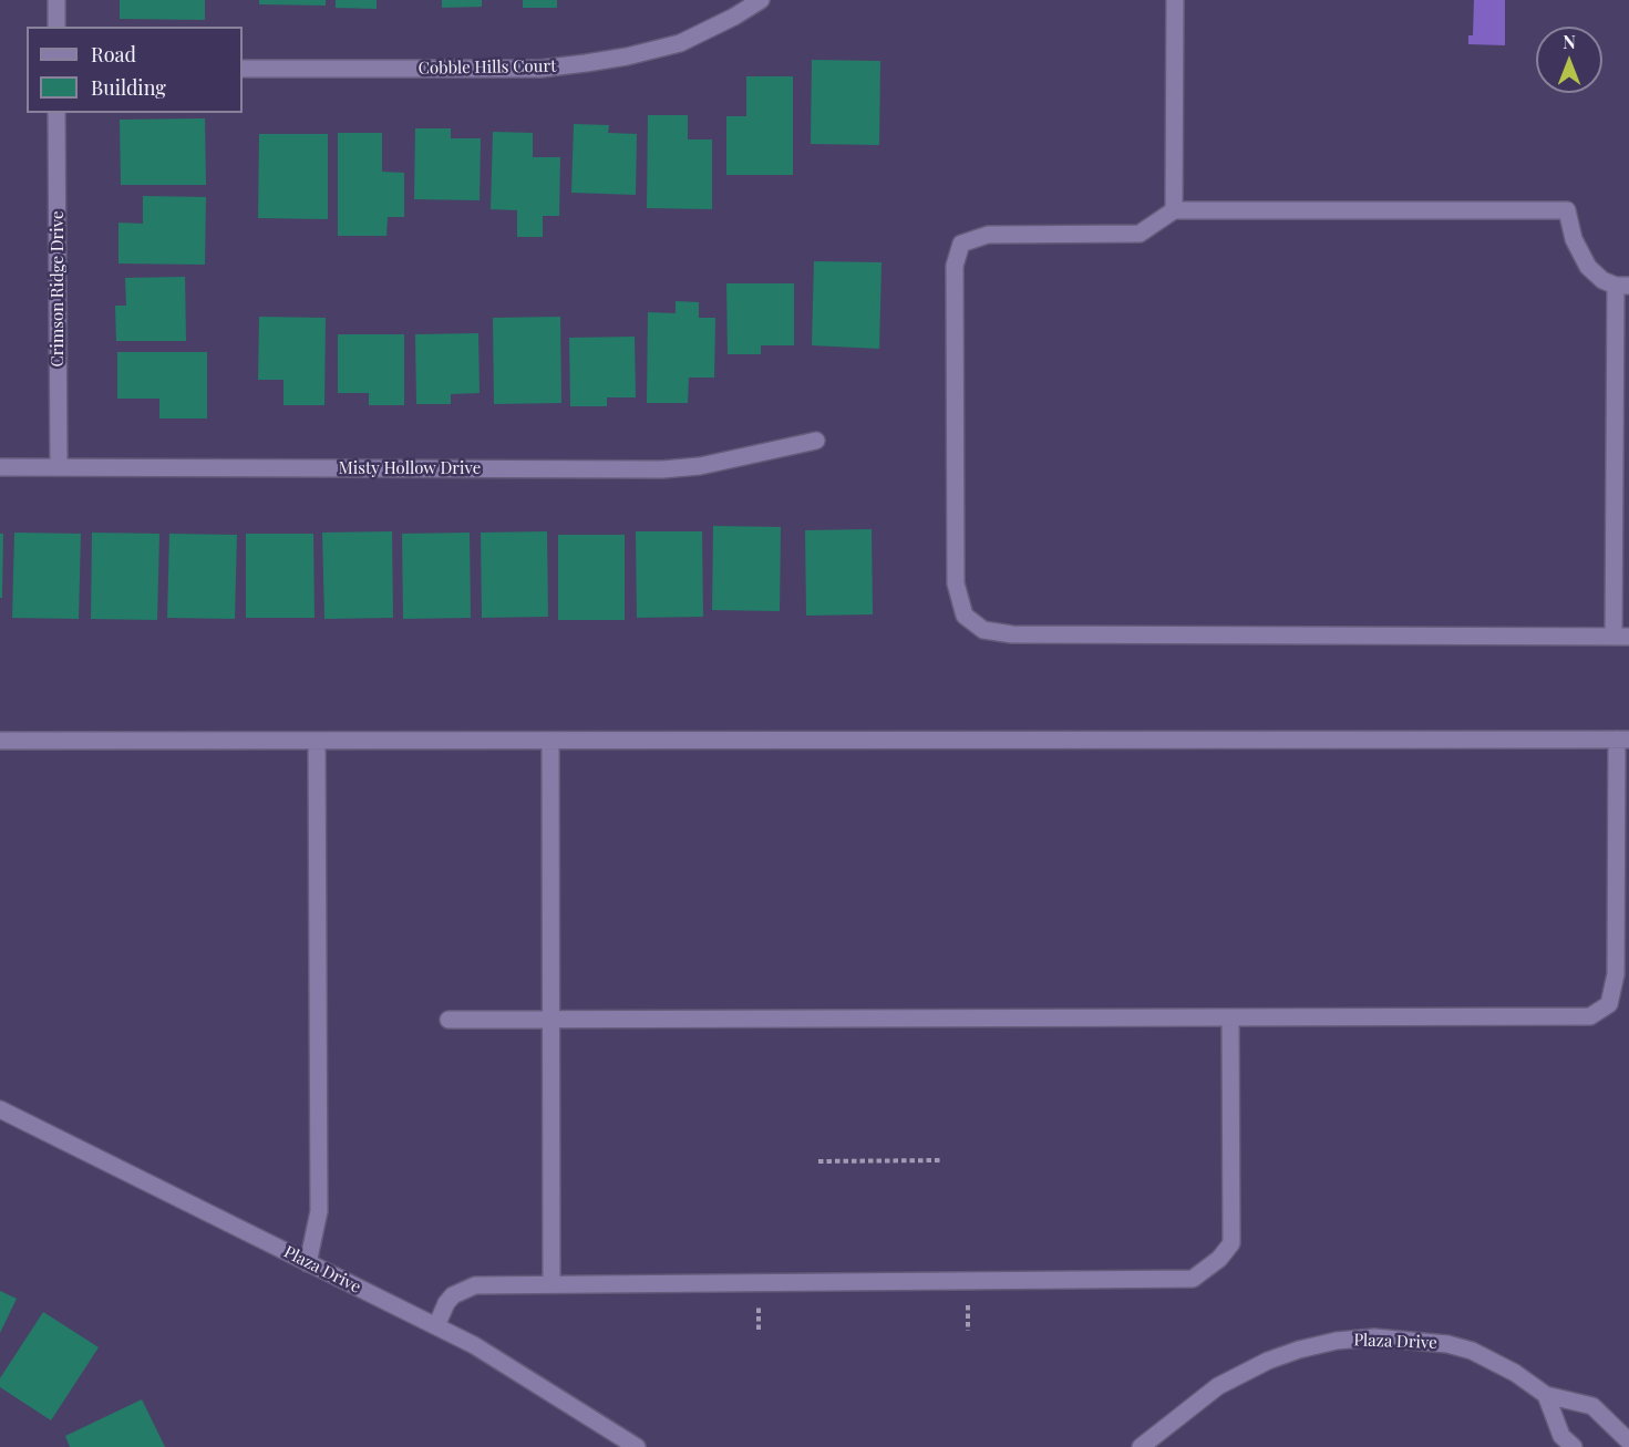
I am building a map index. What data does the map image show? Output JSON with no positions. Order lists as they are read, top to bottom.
{
  "streets": {
    "street": [
      "Cobble Hills Court",
      "Crimson Ridge Drive",
      "Misty Hollow Drive",
      "Plaza Drive"
    ]
  },
  "crossings": [
    ["Crimson Ridge Drive", "Misty Hollow Drive"]
  ],
  "legend": ["Road", "Building"],
  "north": "top"
}
